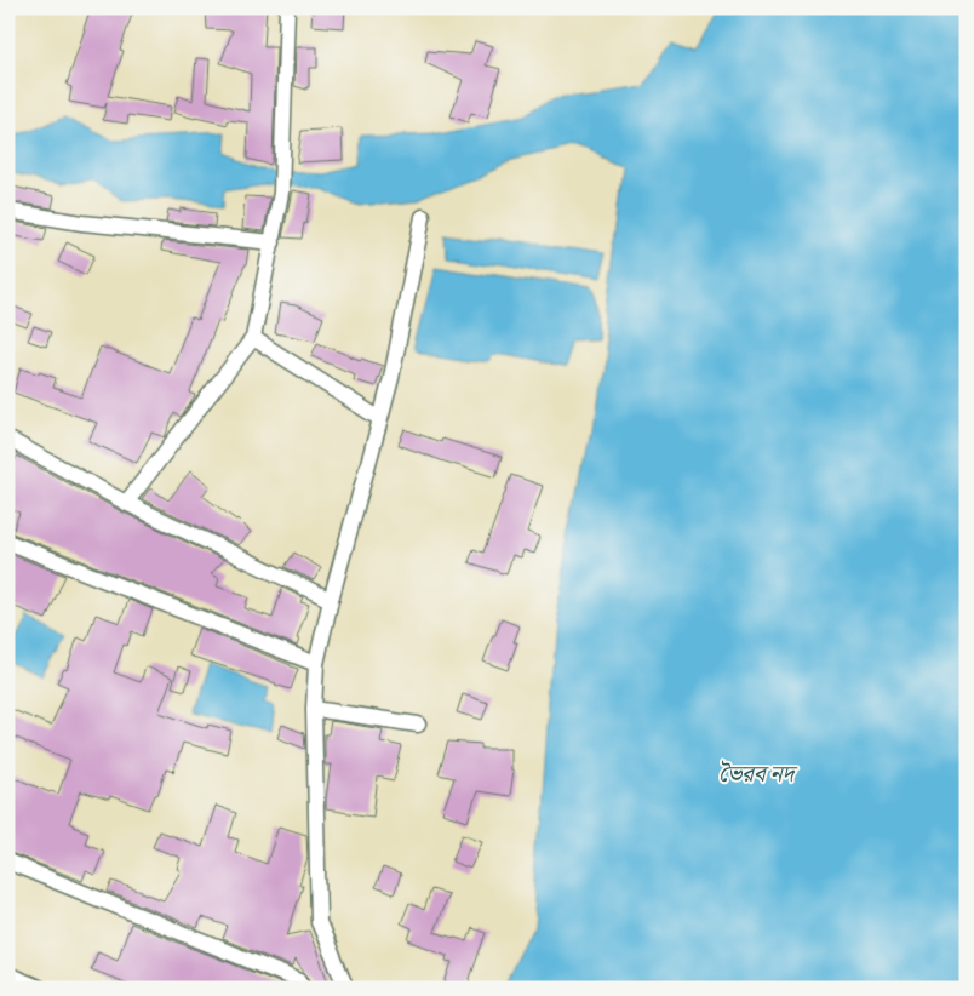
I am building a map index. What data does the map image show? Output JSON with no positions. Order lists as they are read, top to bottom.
{
  "water": ["ভৈরব নদ"]
}
